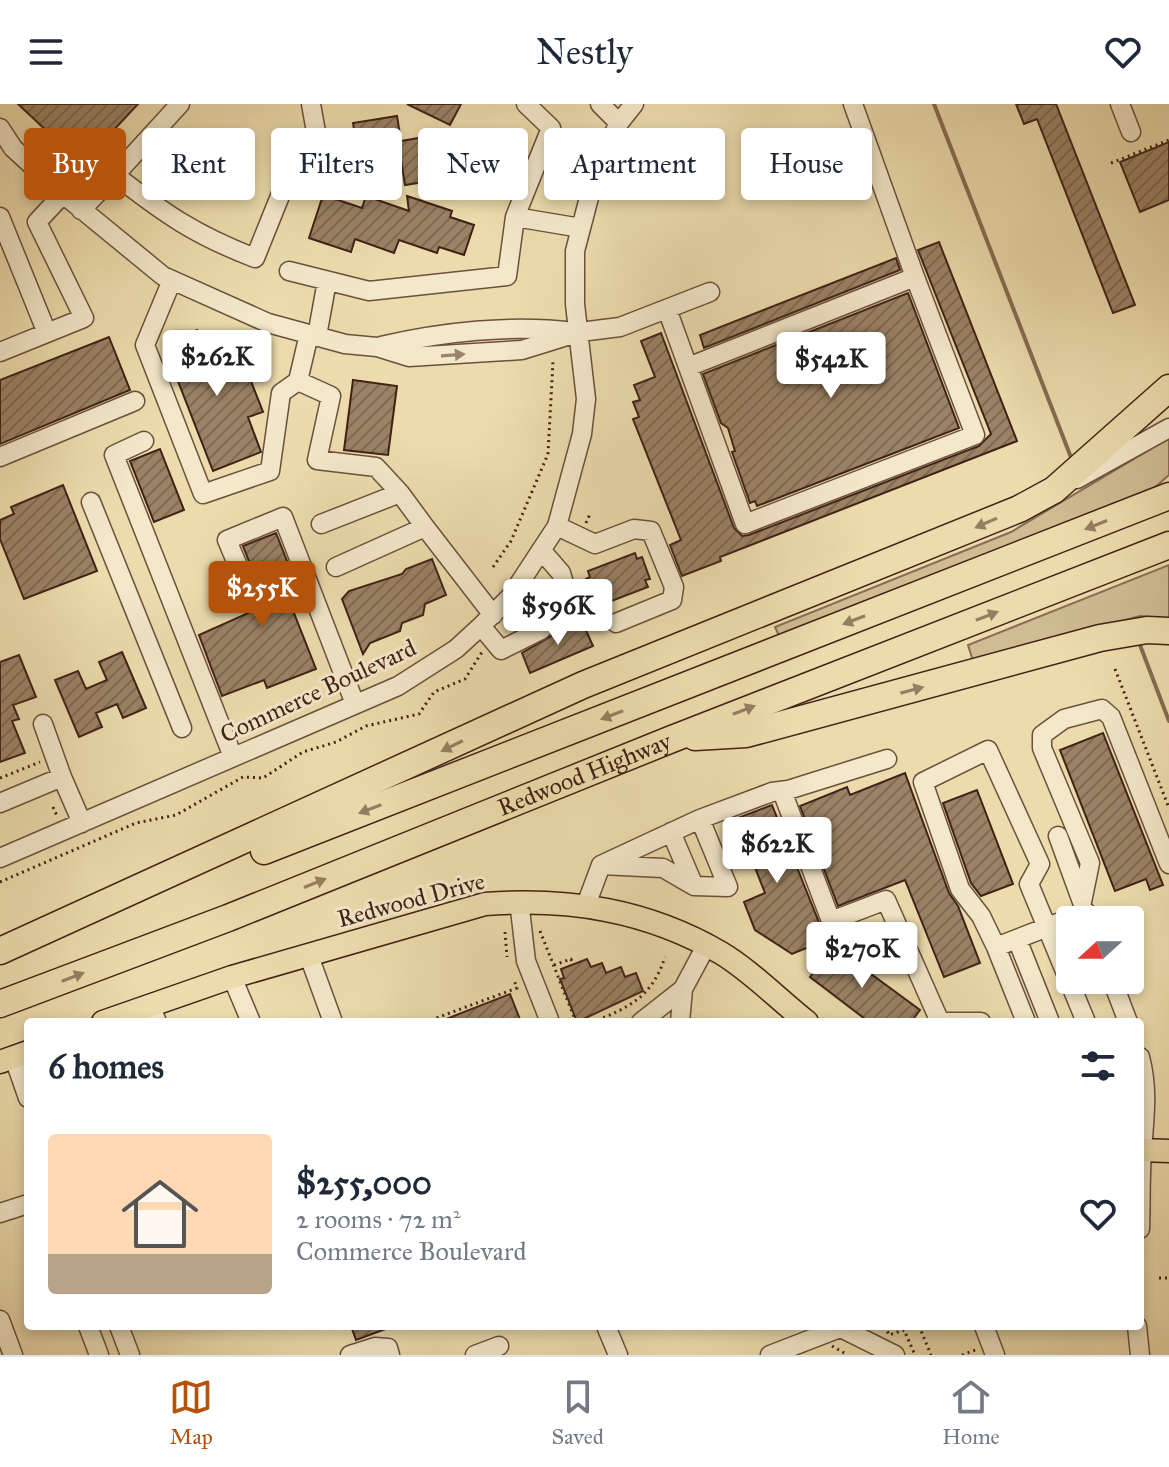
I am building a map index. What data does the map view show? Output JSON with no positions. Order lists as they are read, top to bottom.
{
  "streets": {
    "highway": ["Redwood Highway"],
    "main road": ["Redwood Drive"],
    "street": ["Commerce Boulevard"]
  },
  "north": "left",
  "page": {
    "header": "Nestly",
    "chip": [
      "Buy",
      "Rent",
      "Filters",
      "New",
      "Apartment",
      "House"
    ],
    "price": [
      "$262K",
      "$542K",
      "$255K",
      "$596K",
      "$622K",
      "$270K"
    ],
    "heading": "6 homes",
    "list": [
      {
        "name": "$255,000",
        "note": "2 rooms · 72 m² · Commerce Boulevard"
      }
    ],
    "tabs": ["Map", "Saved", "Home"]
  }
}
